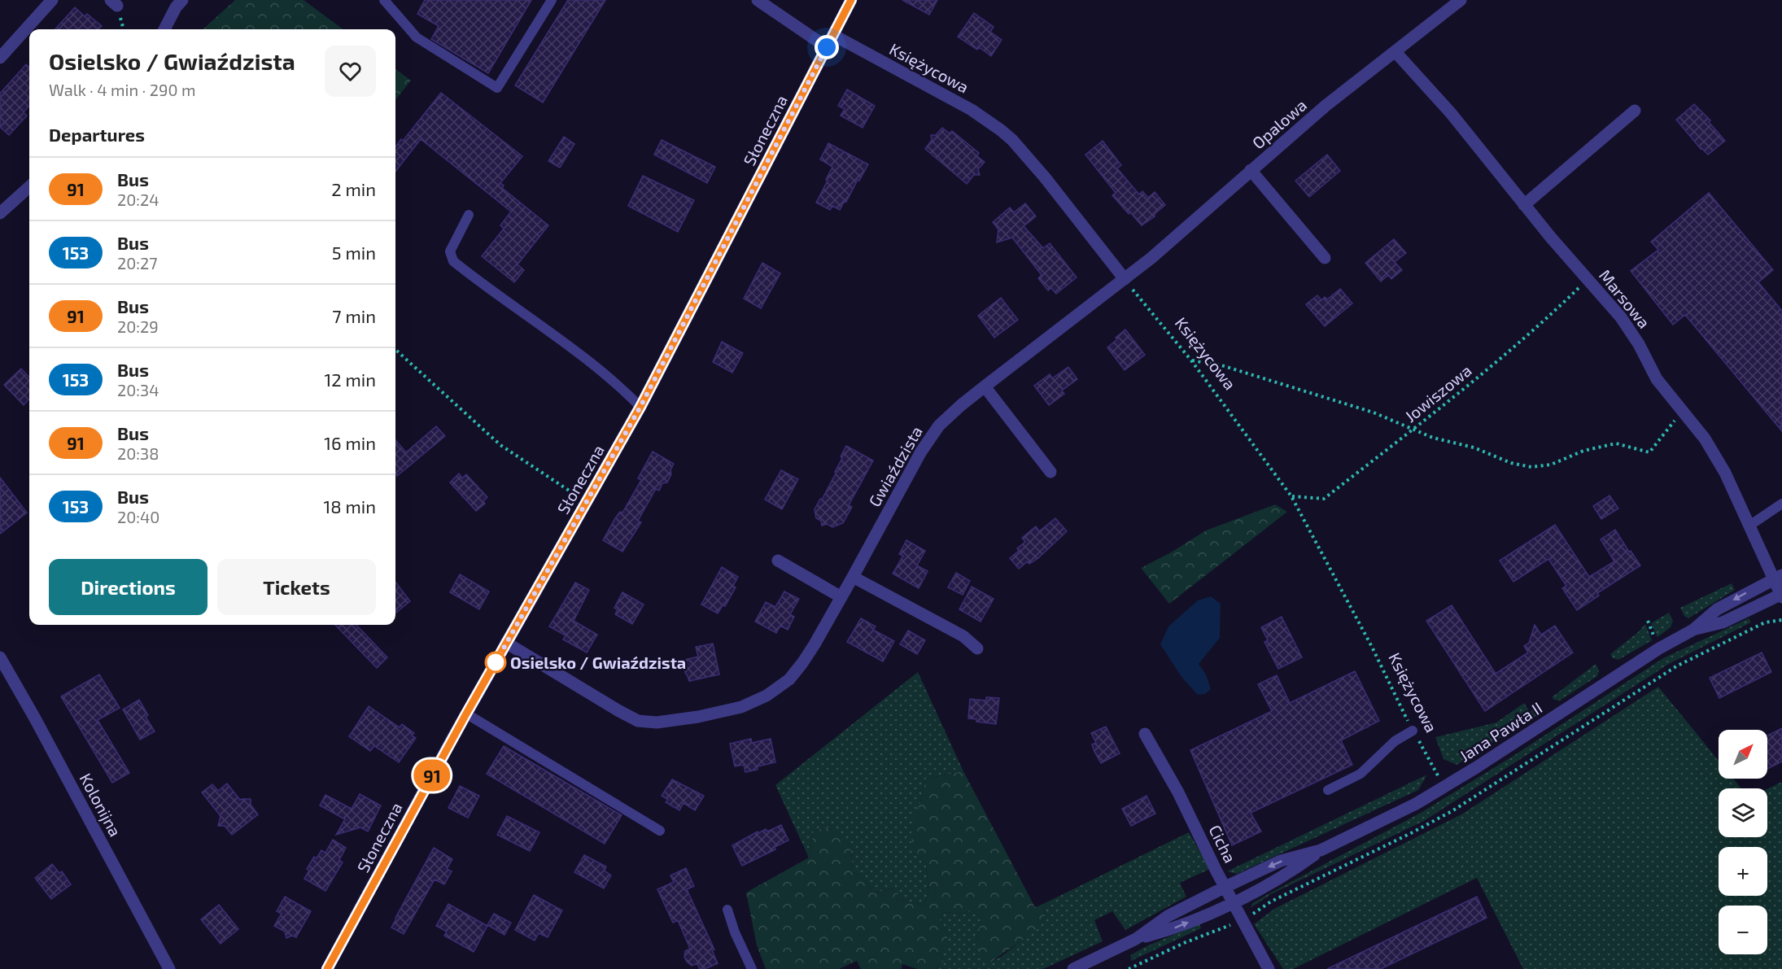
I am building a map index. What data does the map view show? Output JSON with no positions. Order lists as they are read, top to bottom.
{
  "streets": {
    "street": [
      "Księżycowa",
      "Opalowa",
      "Słoneczna",
      "Marsowa",
      "Gwiaździsta",
      "Jana Pawła II",
      "Kolonijna",
      "Cicha"
    ],
    "path": ["Jowiszowa"]
  },
  "crossings": [
    ["Księżycowa", "Opalowa"],
    ["Księżycowa", "Słoneczna"],
    ["Księżycowa", "Jowiszowa"],
    ["Księżycowa", "Gwiaździsta"],
    ["Księżycowa", "Jana Pawła II"],
    ["Opalowa", "Marsowa"],
    ["Opalowa", "Gwiaździsta"],
    ["Słoneczna", "Gwiaździsta"],
    ["Marsowa", "Jowiszowa"],
    ["Marsowa", "Jana Pawła II"],
    ["Jana Pawła II", "Cicha"]
  ],
  "places": ["Osielsko / Gwiaździsta"],
  "lines": ["bus line 91"],
  "north": "top right",
  "page": {
    "on_map": "91",
    "heading": [
      ["Osielsko / Gwiaździsta", "Walk · 4 min · 290 m"],
      "Departures"
    ],
    "list": [
      {
        "mark": "91",
        "name": "Bus",
        "note": "20:24",
        "value": "2 min"
      },
      {
        "mark": "153",
        "name": "Bus",
        "note": "20:27",
        "value": "5 min"
      },
      {
        "mark": "91",
        "name": "Bus",
        "note": "20:29",
        "value": "7 min"
      },
      {
        "mark": "153",
        "name": "Bus",
        "note": "20:34",
        "value": "12 min"
      },
      {
        "mark": "91",
        "name": "Bus",
        "note": "20:38",
        "value": "16 min"
      },
      {
        "mark": "153",
        "name": "Bus",
        "note": "20:40",
        "value": "18 min"
      }
    ],
    "buttons": ["Directions", "Tickets"],
    "map_buttons": ["+", "−"]
  }
}
